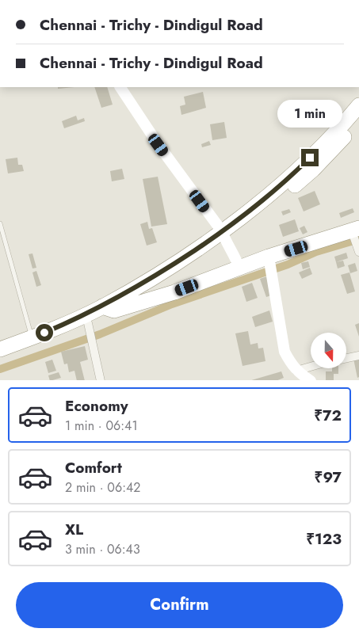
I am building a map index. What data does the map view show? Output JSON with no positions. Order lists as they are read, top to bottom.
{
  "north": "bottom",
  "page": {
    "banner": ["Chennai - Trichy - Dindigul Road", "Chennai - Trichy - Dindigul Road"],
    "bubble": "1 min",
    "list": [
      {
        "name": "Economy",
        "note": "1 min · 06:41",
        "value": "₹72"
      },
      {
        "name": "Comfort",
        "note": "2 min · 06:42",
        "value": "₹97"
      },
      {
        "name": "XL",
        "note": "3 min · 06:43",
        "value": "₹123"
      }
    ],
    "buttons": "Confirm"
  }
}
